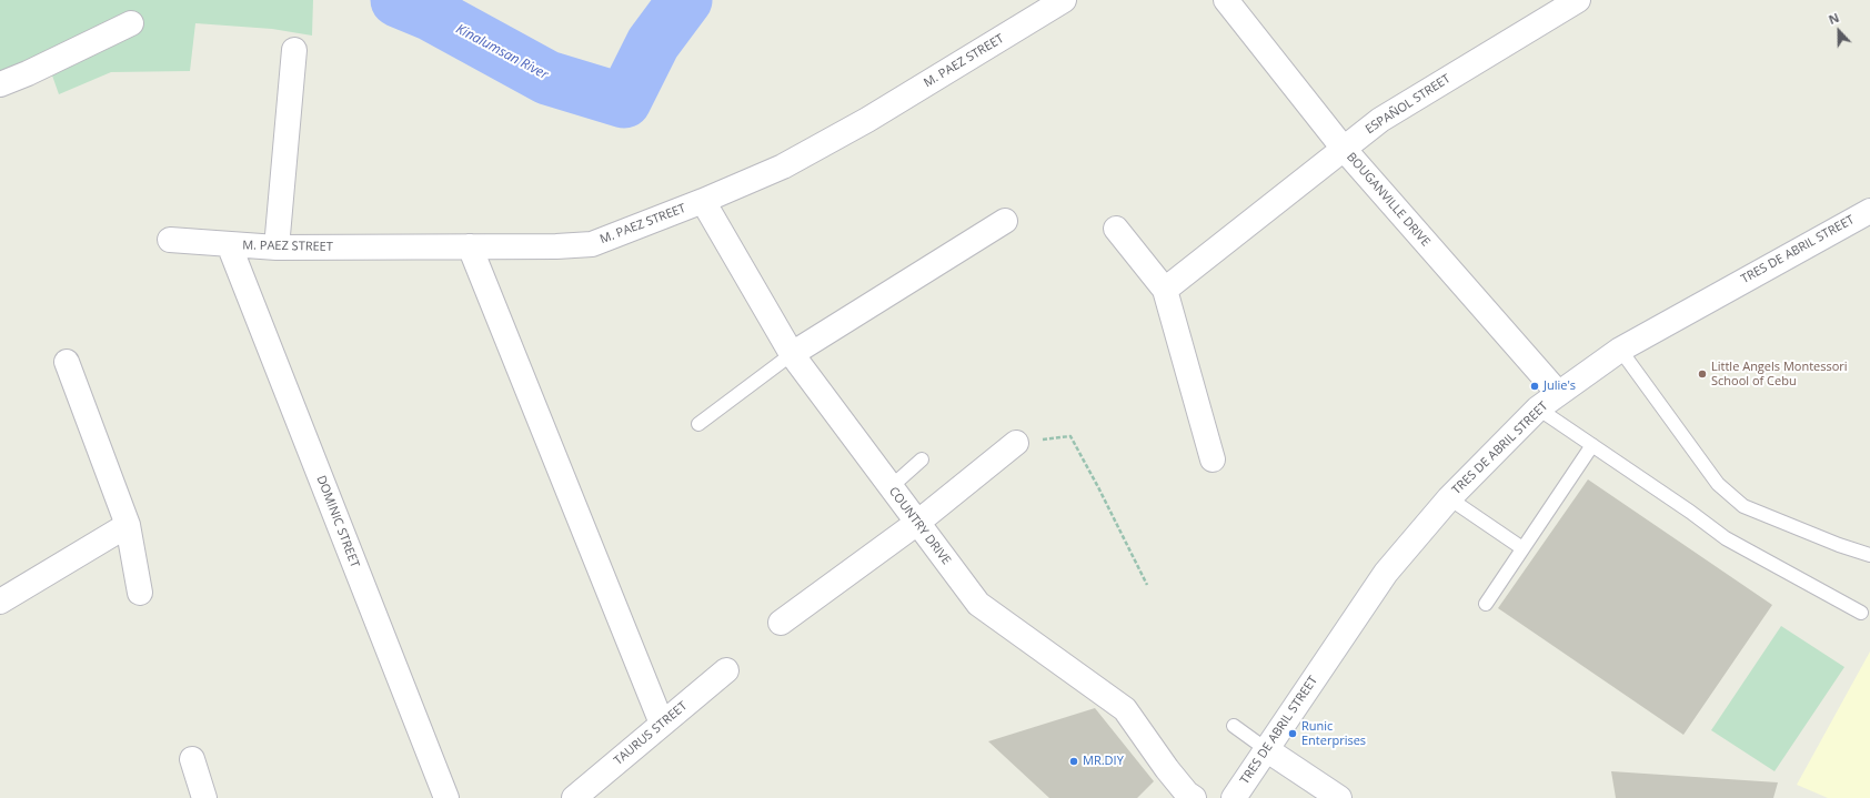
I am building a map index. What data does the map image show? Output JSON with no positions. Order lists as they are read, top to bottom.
{
  "streets": {
    "street": [
      "M. PAEZ STREET",
      "ESPAÑOL STREET",
      "BOUGANVILLE DRIVE",
      "TRES DE ABRIL STREET",
      "DOMINIC STREET",
      "COUNTRY DRIVE",
      "TAURUS STREET"
    ]
  },
  "crossings": [
    ["M. PAEZ STREET", "DOMINIC STREET"],
    ["M. PAEZ STREET", "COUNTRY DRIVE"],
    ["ESPAÑOL STREET", "BOUGANVILLE DRIVE"],
    ["BOUGANVILLE DRIVE", "TRES DE ABRIL STREET"]
  ],
  "water": ["Kinalumsan River"],
  "places": [
    "Little Angels Montessori School of Cebu",
    "Julie's",
    "Runic Enterprises",
    "MR.DIY"
  ],
  "north": "top"
}
